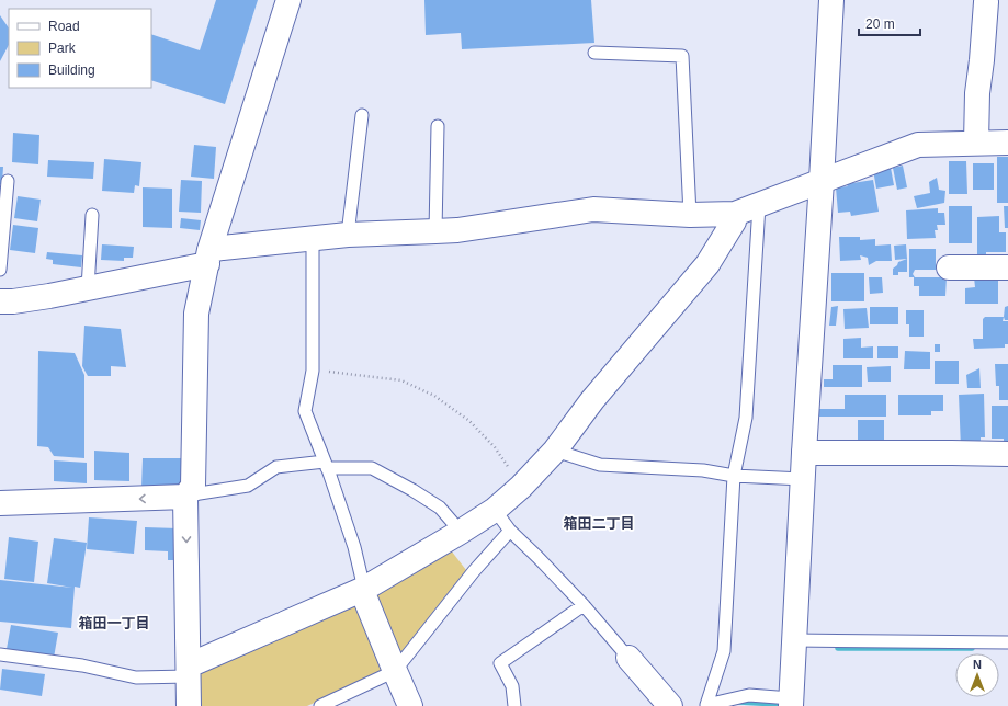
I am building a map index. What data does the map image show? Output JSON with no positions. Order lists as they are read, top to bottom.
{
  "districts": ["箱田二丁目", "箱田一丁目"],
  "legend": ["Road", "Park", "Building"],
  "scale_bar": "20 m",
  "north": "top"
}
